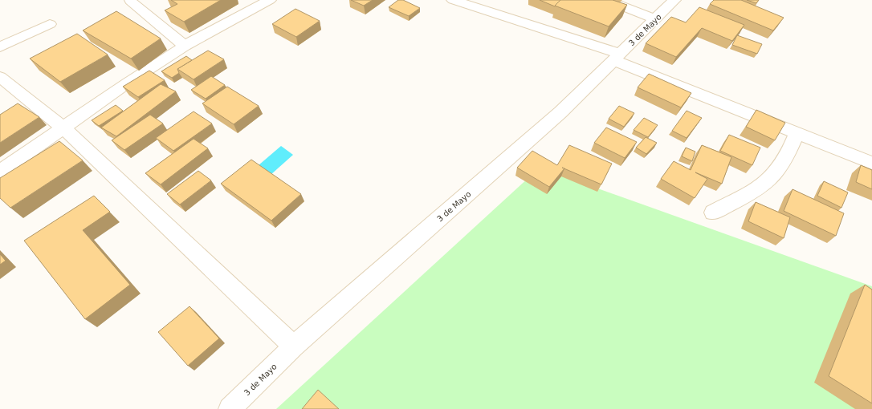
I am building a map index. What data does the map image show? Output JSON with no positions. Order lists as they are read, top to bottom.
{
  "streets": {
    "street": ["3 de Mayo"]
  }
}
